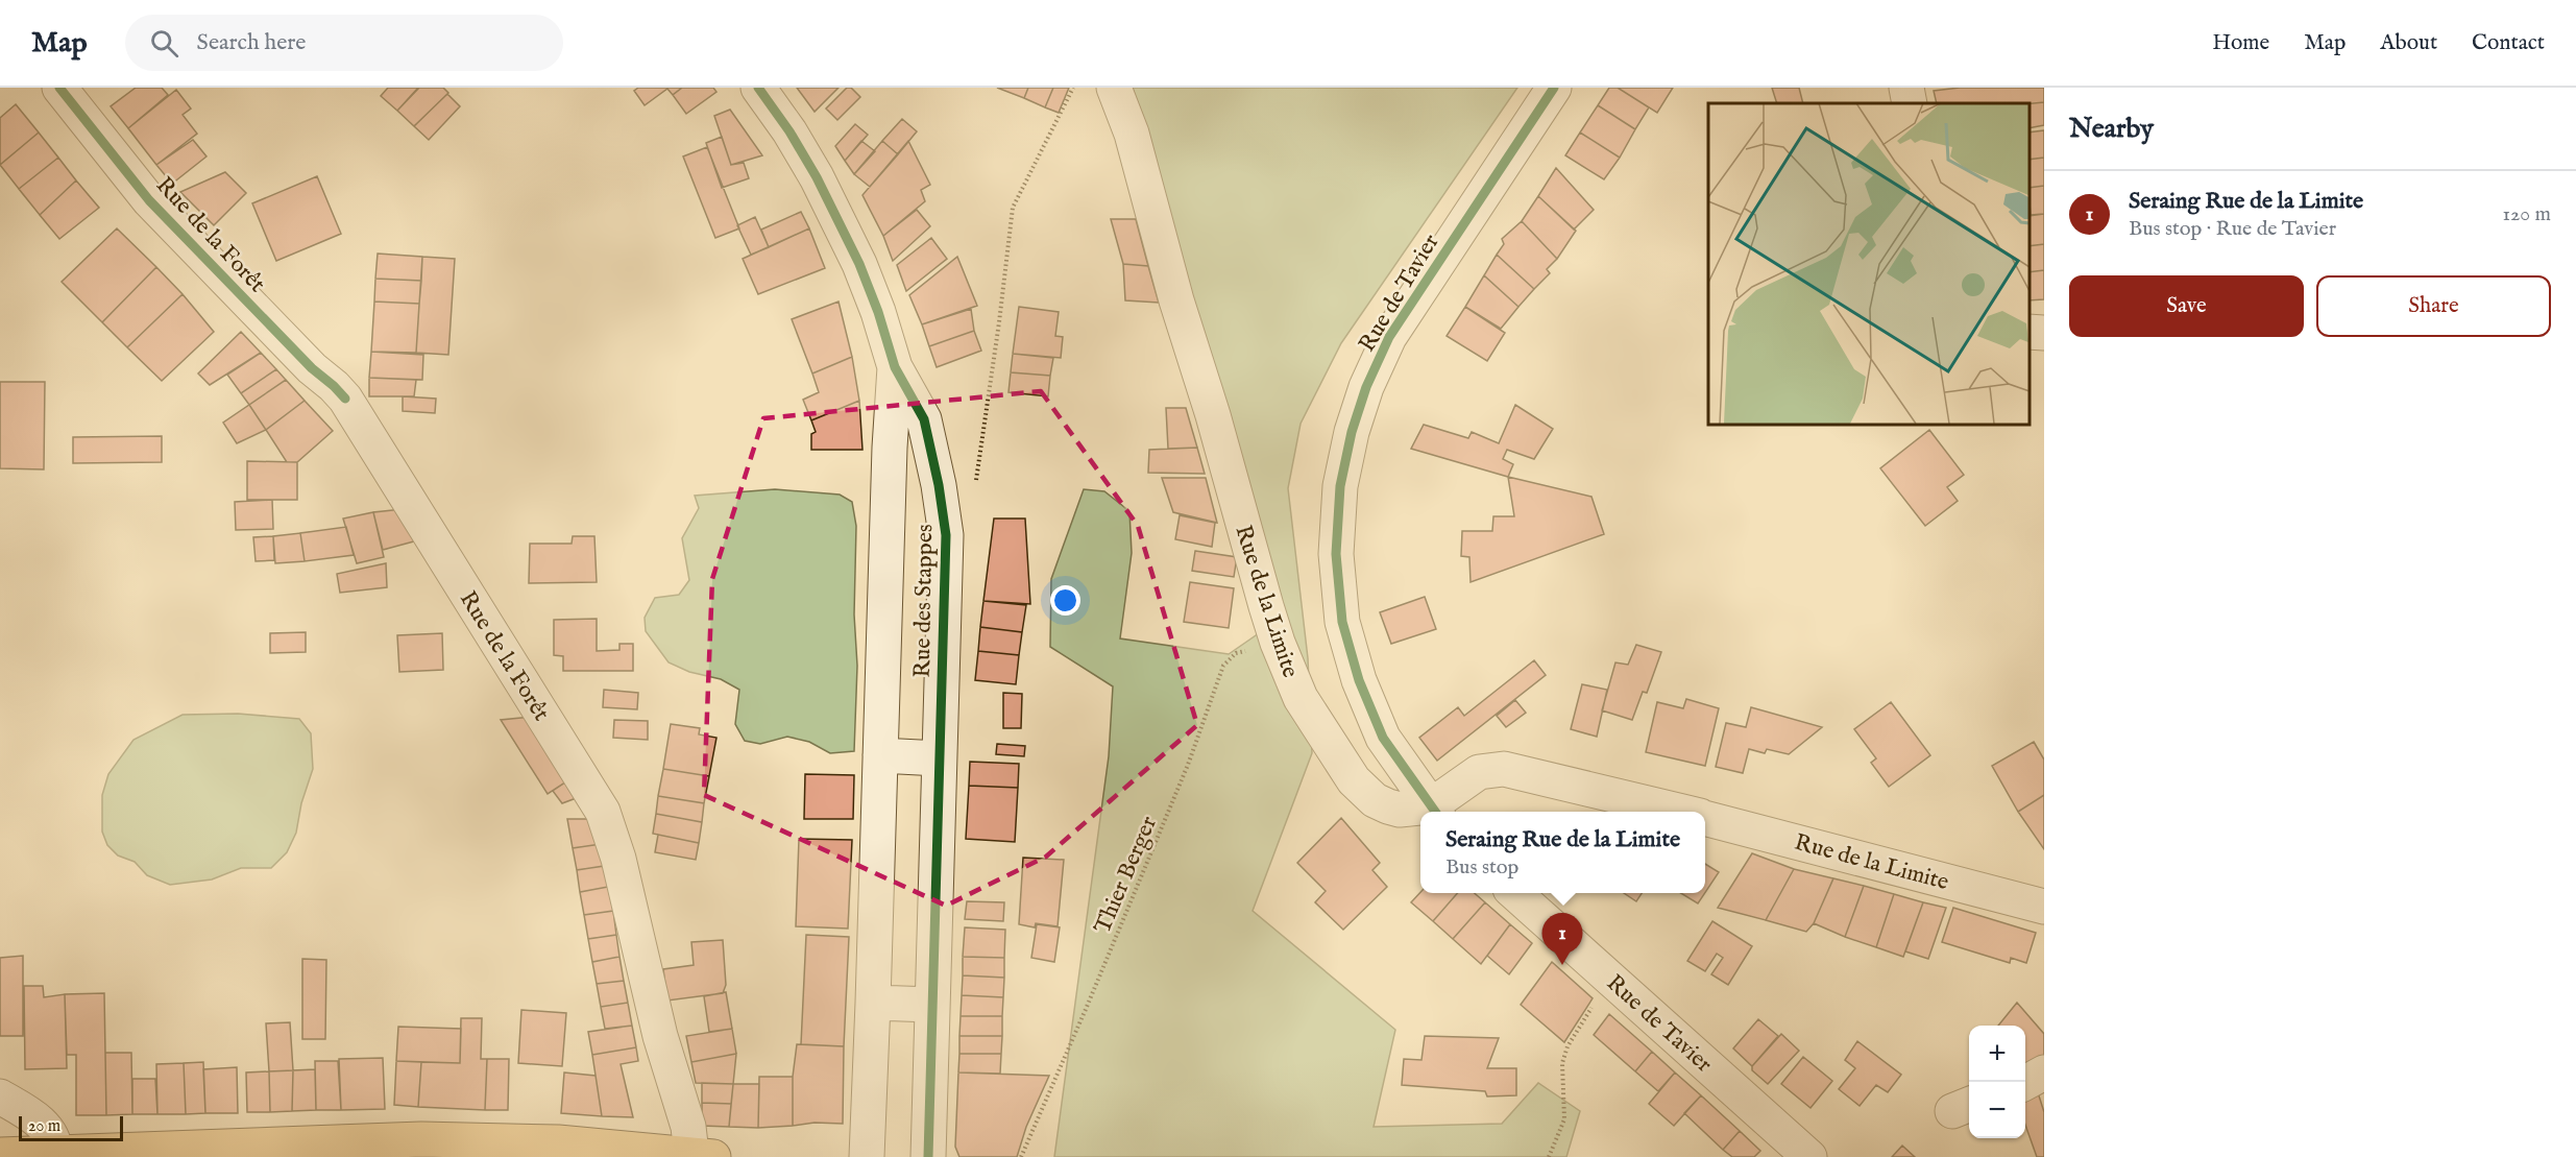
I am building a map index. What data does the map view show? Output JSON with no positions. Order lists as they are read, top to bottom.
{
  "streets": {
    "street": [
      "Rue de la Forêt",
      "Rue de Tavier",
      "Rue des Stappes",
      "Rue de la Limite"
    ],
    "path": ["Thier Berger"]
  },
  "crossings": [
    ["Rue de Tavier", "Rue de la Limite"],
    ["Rue de la Limite", "Thier Berger"]
  ],
  "scale_bar": "20 m",
  "page": {
    "header": "Map",
    "search": "Search here",
    "nav": [
      "Home",
      "Map",
      "About",
      "Contact"
    ],
    "heading": "Nearby",
    "list": [
      {
        "mark": "1",
        "name": "Seraing Rue de la Limite",
        "note": "Bus stop · Rue de Tavier",
        "value": "120 m"
      }
    ],
    "buttons": ["Save", "Share"],
    "popup": ["Seraing Rue de la Limite", "Bus stop"],
    "pins": "1",
    "map_buttons": ["+", "−"],
    "scale": "20 m"
  }
}
